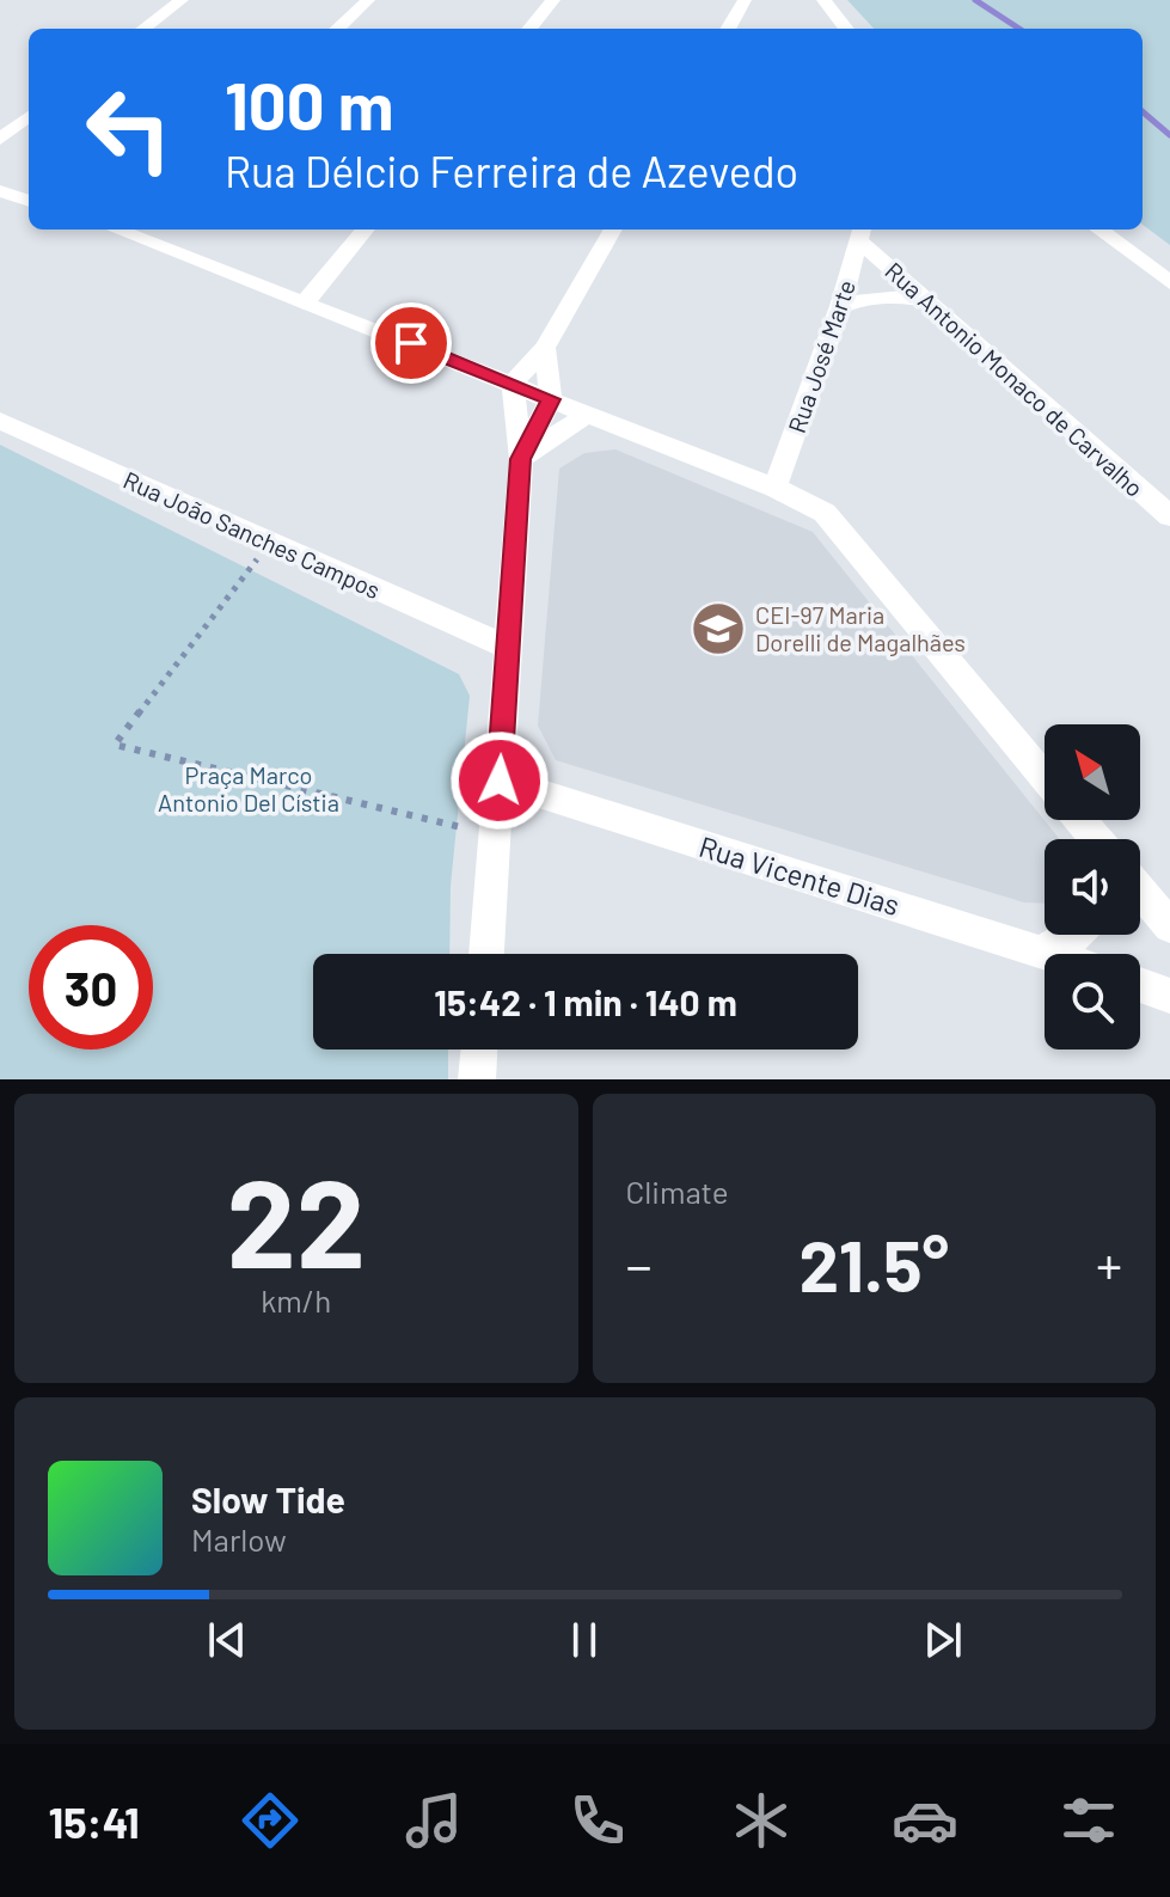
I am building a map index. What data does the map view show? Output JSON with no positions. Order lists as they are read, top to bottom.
{
  "streets": {
    "street": [
      "Rua José Marte",
      "Rua Antonio Monaco de Carvalho",
      "Rua João Sanches Campos",
      "Rua Vicente Dias"
    ]
  },
  "crossings": [
    ["Rua José Marte", "Rua Antonio Monaco de Carvalho"]
  ],
  "parks": ["Praça Marco Antonio Del Cístia"],
  "places": {
    "school or university": ["CEI-97 Maria Dorelli de Magalhães"]
  },
  "north": "top left",
  "page": {
    "turn": ["100 m", "Rua Délcio Ferreira de Azevedo"],
    "limit": "30",
    "trip": "15:42 · 1 min · 140 m",
    "tile": [
      ["22", "km/h"],
      "Climate"
    ],
    "heat": ["−", "21.5°", "+"],
    "song": ["Slow Tide", "Marlow"],
    "tabs": "15:41"
  }
}
